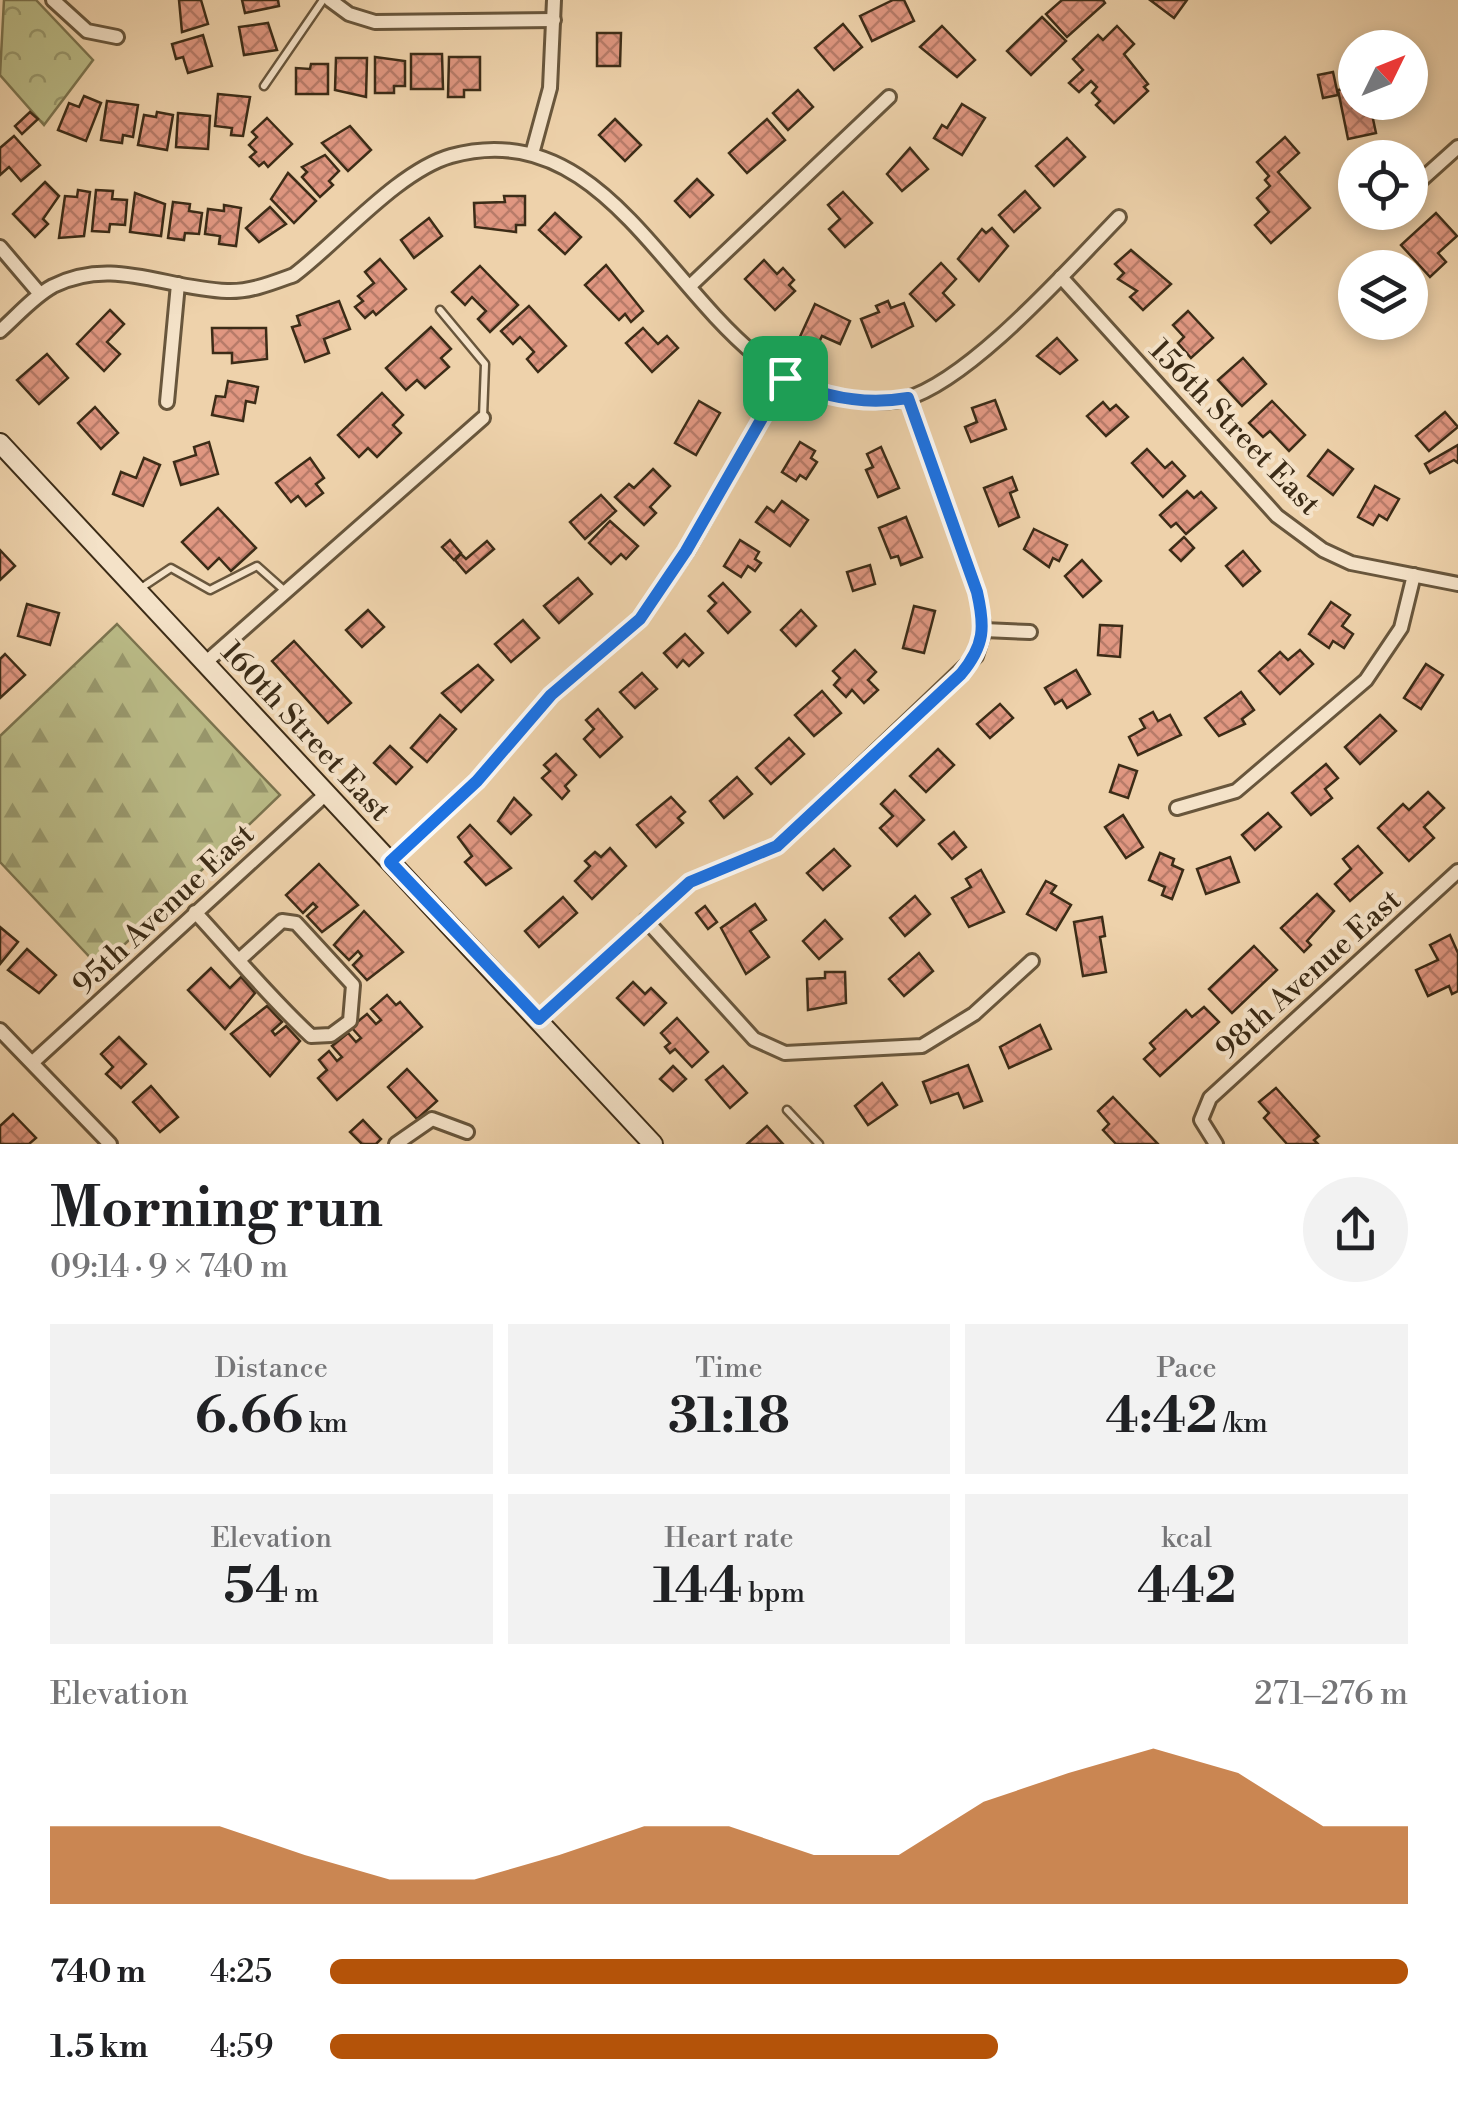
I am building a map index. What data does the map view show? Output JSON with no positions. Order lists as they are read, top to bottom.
{
  "streets": {
    "main road": ["160th Street East"],
    "street": ["156th Street East", "95th Avenue East", "98th Avenue East"]
  },
  "crossings": [
    ["160th Street East", "95th Avenue East"]
  ],
  "north": "top right",
  "page": {
    "heading": ["Morning run", "09:14 · 9 × 740 m"],
    "stats": [
      ["Distance", "6.66 km"],
      ["Time", "31:18"],
      ["Pace", "4:42 /km"],
      ["Elevation", "54 m"],
      ["Heart rate", "144 bpm"],
      ["kcal", "442"]
    ],
    "chart": ["Elevation", "271–276 m"],
    "list": [
      {
        "name": "740 m",
        "note": "4:25"
      },
      {
        "name": "1.5 km",
        "note": "4:59"
      }
    ]
  }
}
